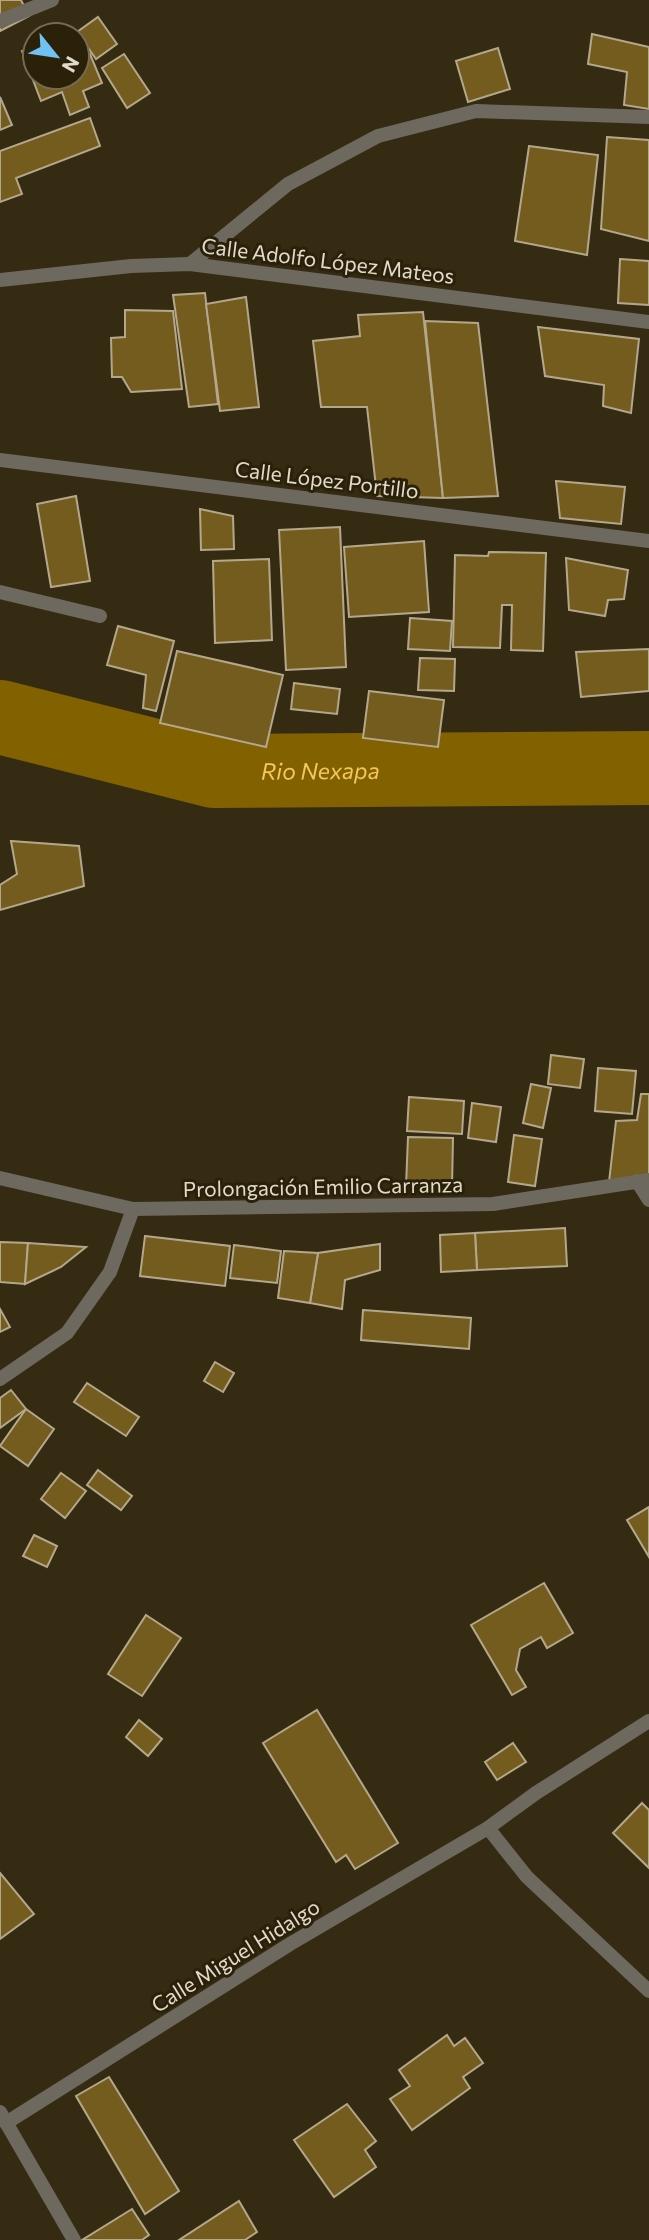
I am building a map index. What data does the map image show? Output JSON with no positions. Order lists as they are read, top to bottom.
{
  "streets": {
    "street": [
      "Calle Adolfo López Mateos",
      "Calle López Portillo",
      "Prolongación Emilio Carranza",
      "Calle Miguel Hidalgo"
    ]
  },
  "water": ["Rio Nexapa"],
  "north": "bottom right"
}
